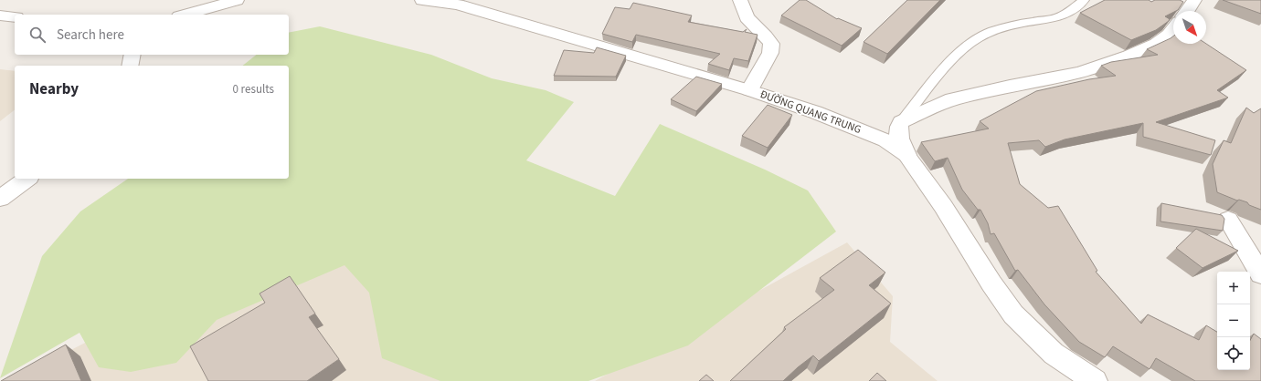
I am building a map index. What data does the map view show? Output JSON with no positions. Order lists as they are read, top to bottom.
{
  "streets": {
    "street": ["ĐƯỜNG QUANG TRUNG"]
  },
  "north": "bottom right",
  "page": {
    "search": "Search here",
    "heading": ["Nearby", "0 results"],
    "map_buttons": ["+", "−"]
  }
}
